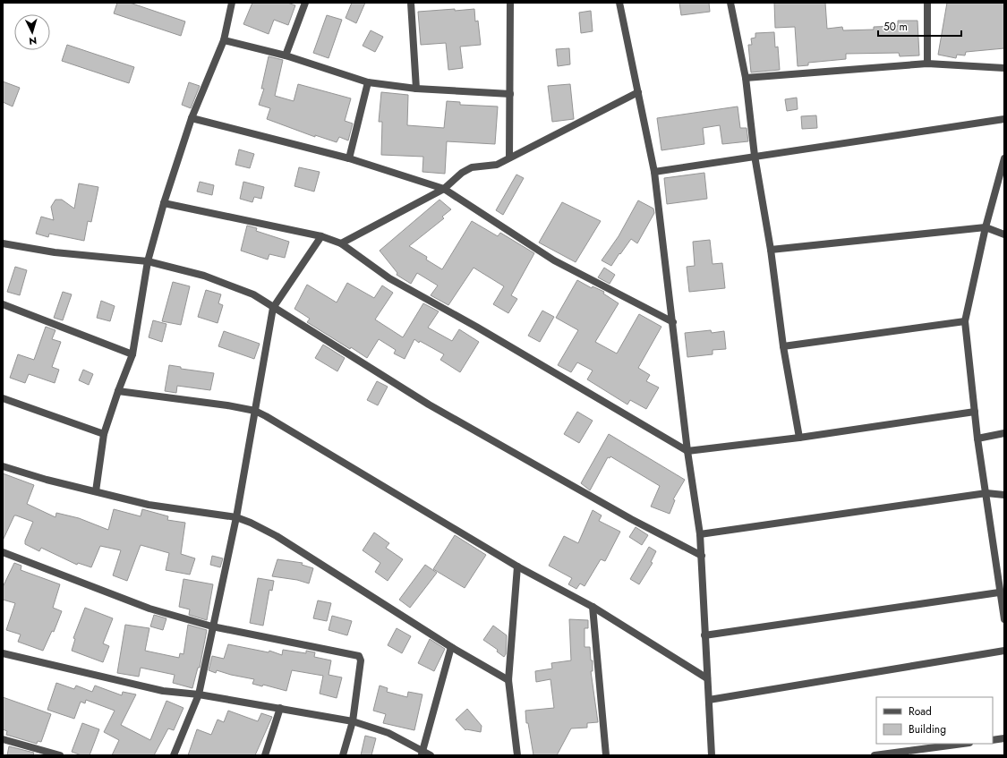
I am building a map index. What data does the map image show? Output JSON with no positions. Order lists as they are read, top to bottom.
{
  "legend": ["Road", "Building"],
  "scale_bar": "50 m",
  "north": "bottom"
}
